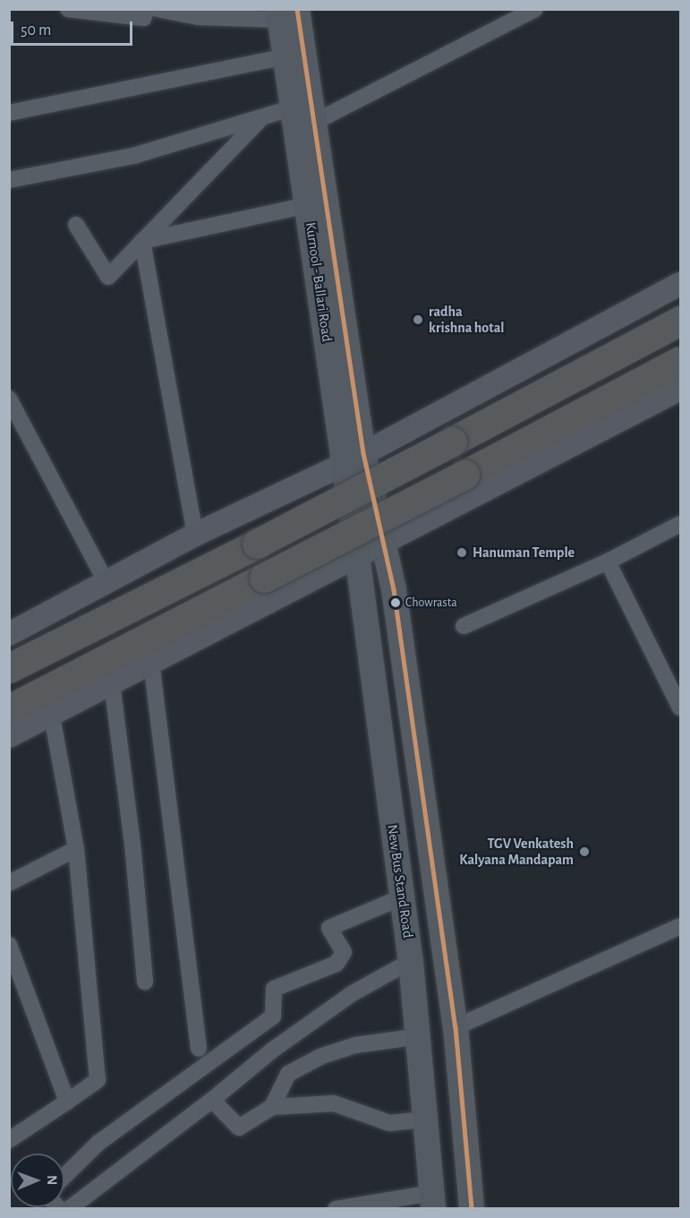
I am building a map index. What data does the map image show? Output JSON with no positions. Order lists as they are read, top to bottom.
{
  "streets": {
    "main road": ["Kurnool - Ballari Road", "New Bus Stand Road"]
  },
  "crossings": [
    ["Kurnool - Ballari Road", "New Bus Stand Road"]
  ],
  "places": [
    "radha krishna hotal",
    "Hanuman Temple",
    "Chowrasta",
    "TGV Venkatesh Kalyana Mandapam"
  ],
  "scale_bar": "50 m",
  "north": "right"
}
